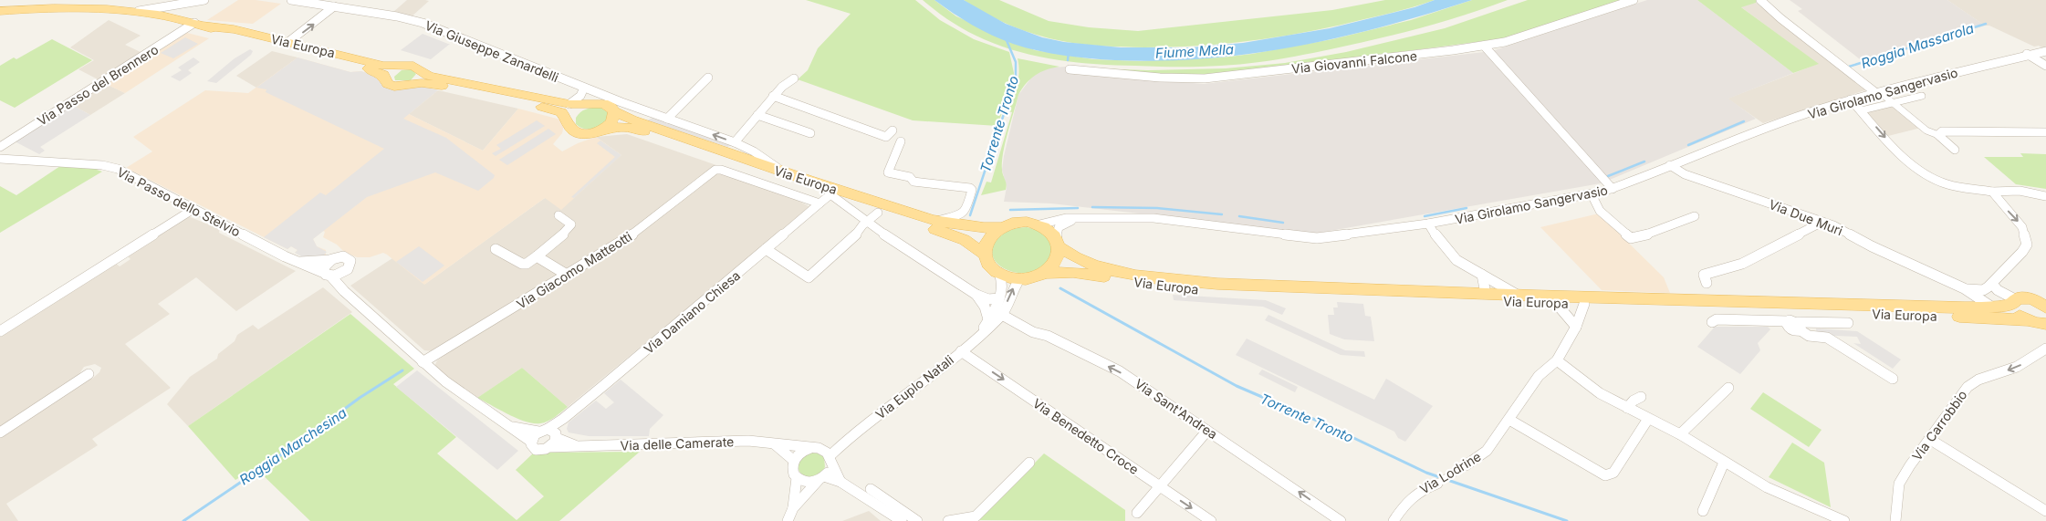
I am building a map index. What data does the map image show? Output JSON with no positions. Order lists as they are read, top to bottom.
{
  "streets": {
    "main road": ["Via Europa"],
    "street": [
      "Via Giuseppe Zanardelli",
      "Via Giovanni Falcone",
      "Via Passo del Brennero",
      "Via Girolamo Sangervasio",
      "Via Passo dello Stelvio",
      "Via Due Muri",
      "Via Giacomo Matteotti",
      "Via Damiano Chiesa",
      "Via Euplo Natali",
      "Via Sant'Andrea",
      "Via Carrobbio",
      "Via Benedetto Croce",
      "Via delle Camerate",
      "Via Lodrine"
    ]
  },
  "crossings": [
    ["Via Europa", "Via Giuseppe Zanardelli"],
    ["Via Europa", "Via Passo del Brennero"],
    ["Via Europa", "Via Girolamo Sangervasio"],
    ["Via Europa", "Via Due Muri"],
    ["Via Europa", "Via Giacomo Matteotti"],
    ["Via Europa", "Via Damiano Chiesa"],
    ["Via Europa", "Via Euplo Natali"],
    ["Via Girolamo Sangervasio", "Via Due Muri"],
    ["Via Girolamo Sangervasio", "Via Euplo Natali"],
    ["Via Passo dello Stelvio", "Via Giacomo Matteotti"],
    ["Via Passo dello Stelvio", "Via delle Camerate"],
    ["Via Giacomo Matteotti", "Via delle Camerate"],
    ["Via Damiano Chiesa", "Via delle Camerate"],
    ["Via Euplo Natali", "Via Sant'Andrea"],
    ["Via Euplo Natali", "Via Benedetto Croce"],
    ["Via Euplo Natali", "Via delle Camerate"]
  ],
  "one_way": ["Via Sant'Andrea", "Via Carrobbio", "Via Benedetto Croce"],
  "water": [
    "Roggia Massarola",
    "Fiume Mella",
    "Torrente Tronto",
    "Roggia Marchesina"
  ]
}
